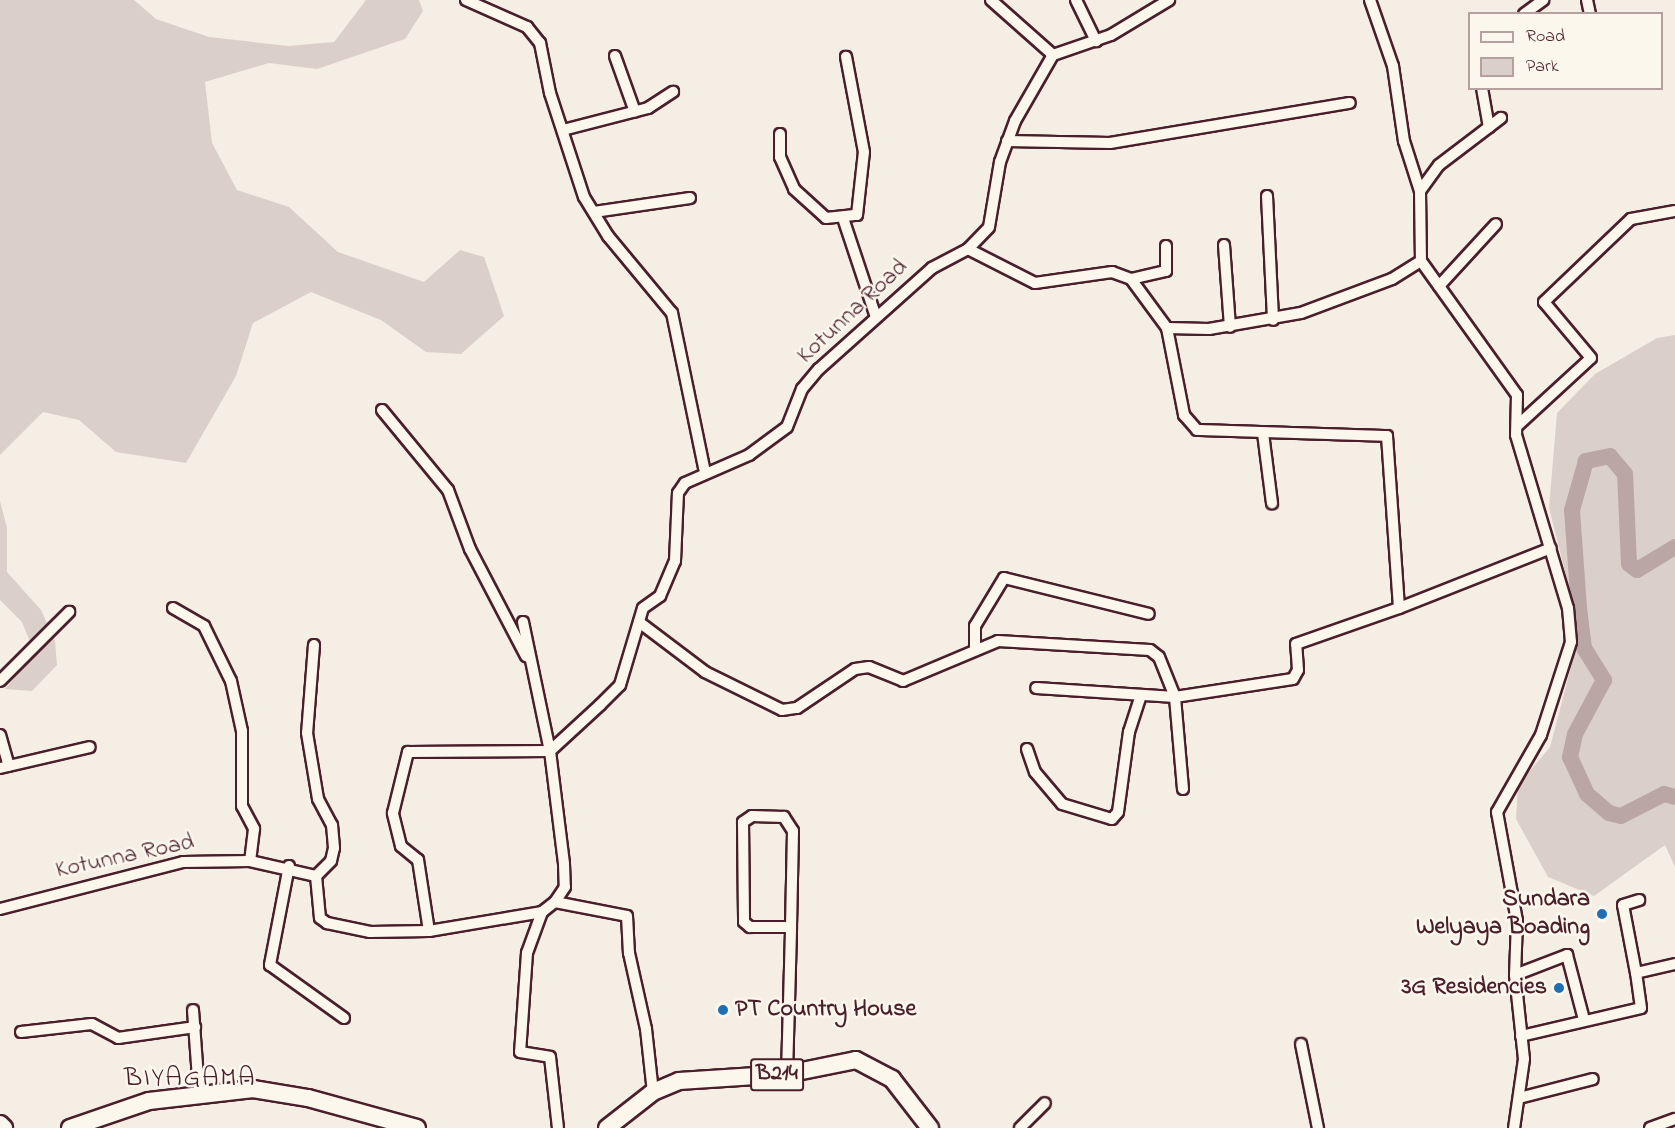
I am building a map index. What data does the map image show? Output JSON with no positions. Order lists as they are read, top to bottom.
{
  "streets": {
    "main road": ["B214"],
    "street": ["Kotunna Road"]
  },
  "districts": ["BIYAGAMA"],
  "places": ["Sundara Welyaya Boading", "3G Residencies", "PT Country House"],
  "legend": ["Road", "Park"]
}
